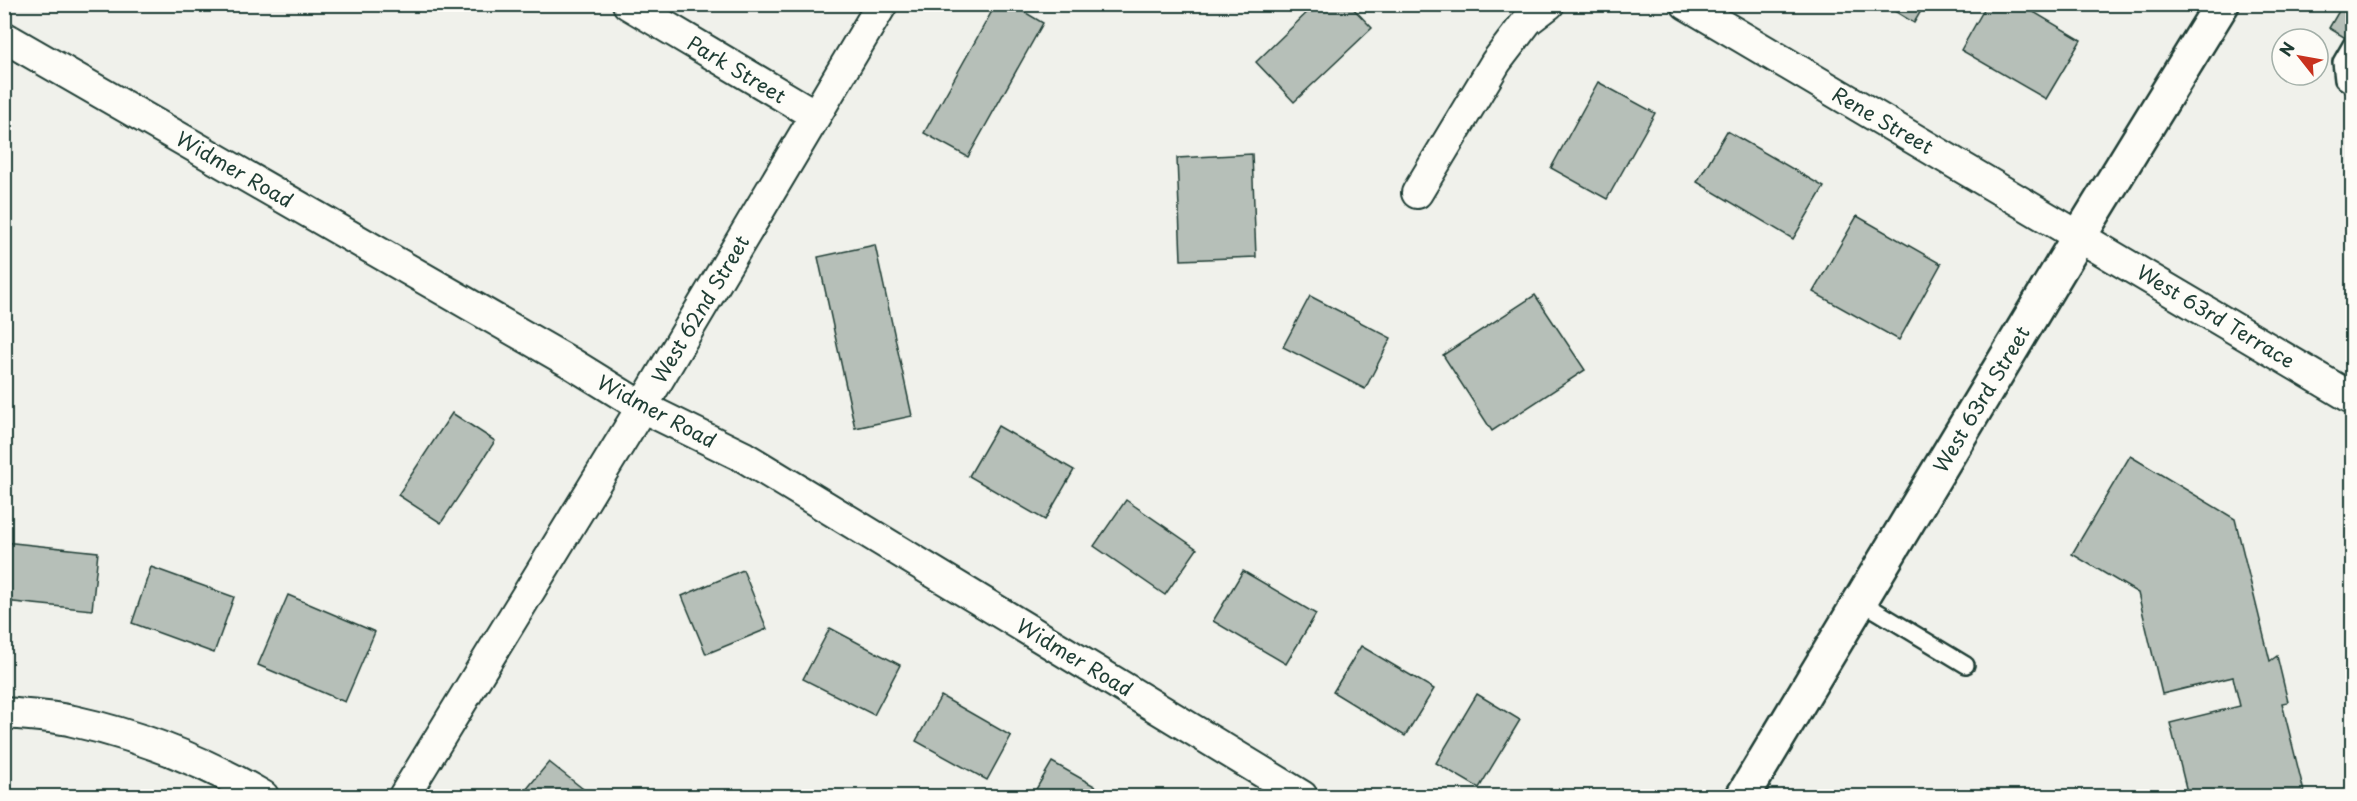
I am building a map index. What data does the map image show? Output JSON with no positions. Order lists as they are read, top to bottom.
{
  "streets": {
    "street": [
      "Park Street",
      "Rene Street",
      "Widmer Road",
      "West 62nd Street",
      "West 63rd Terrace",
      "West 63rd Street"
    ]
  },
  "crossings": [
    ["Park Street", "West 62nd Street"],
    ["Rene Street", "West 63rd Terrace"],
    ["Rene Street", "West 63rd Street"],
    ["Widmer Road", "West 62nd Street"],
    ["West 63rd Terrace", "West 63rd Street"]
  ],
  "north": "top left"
}
